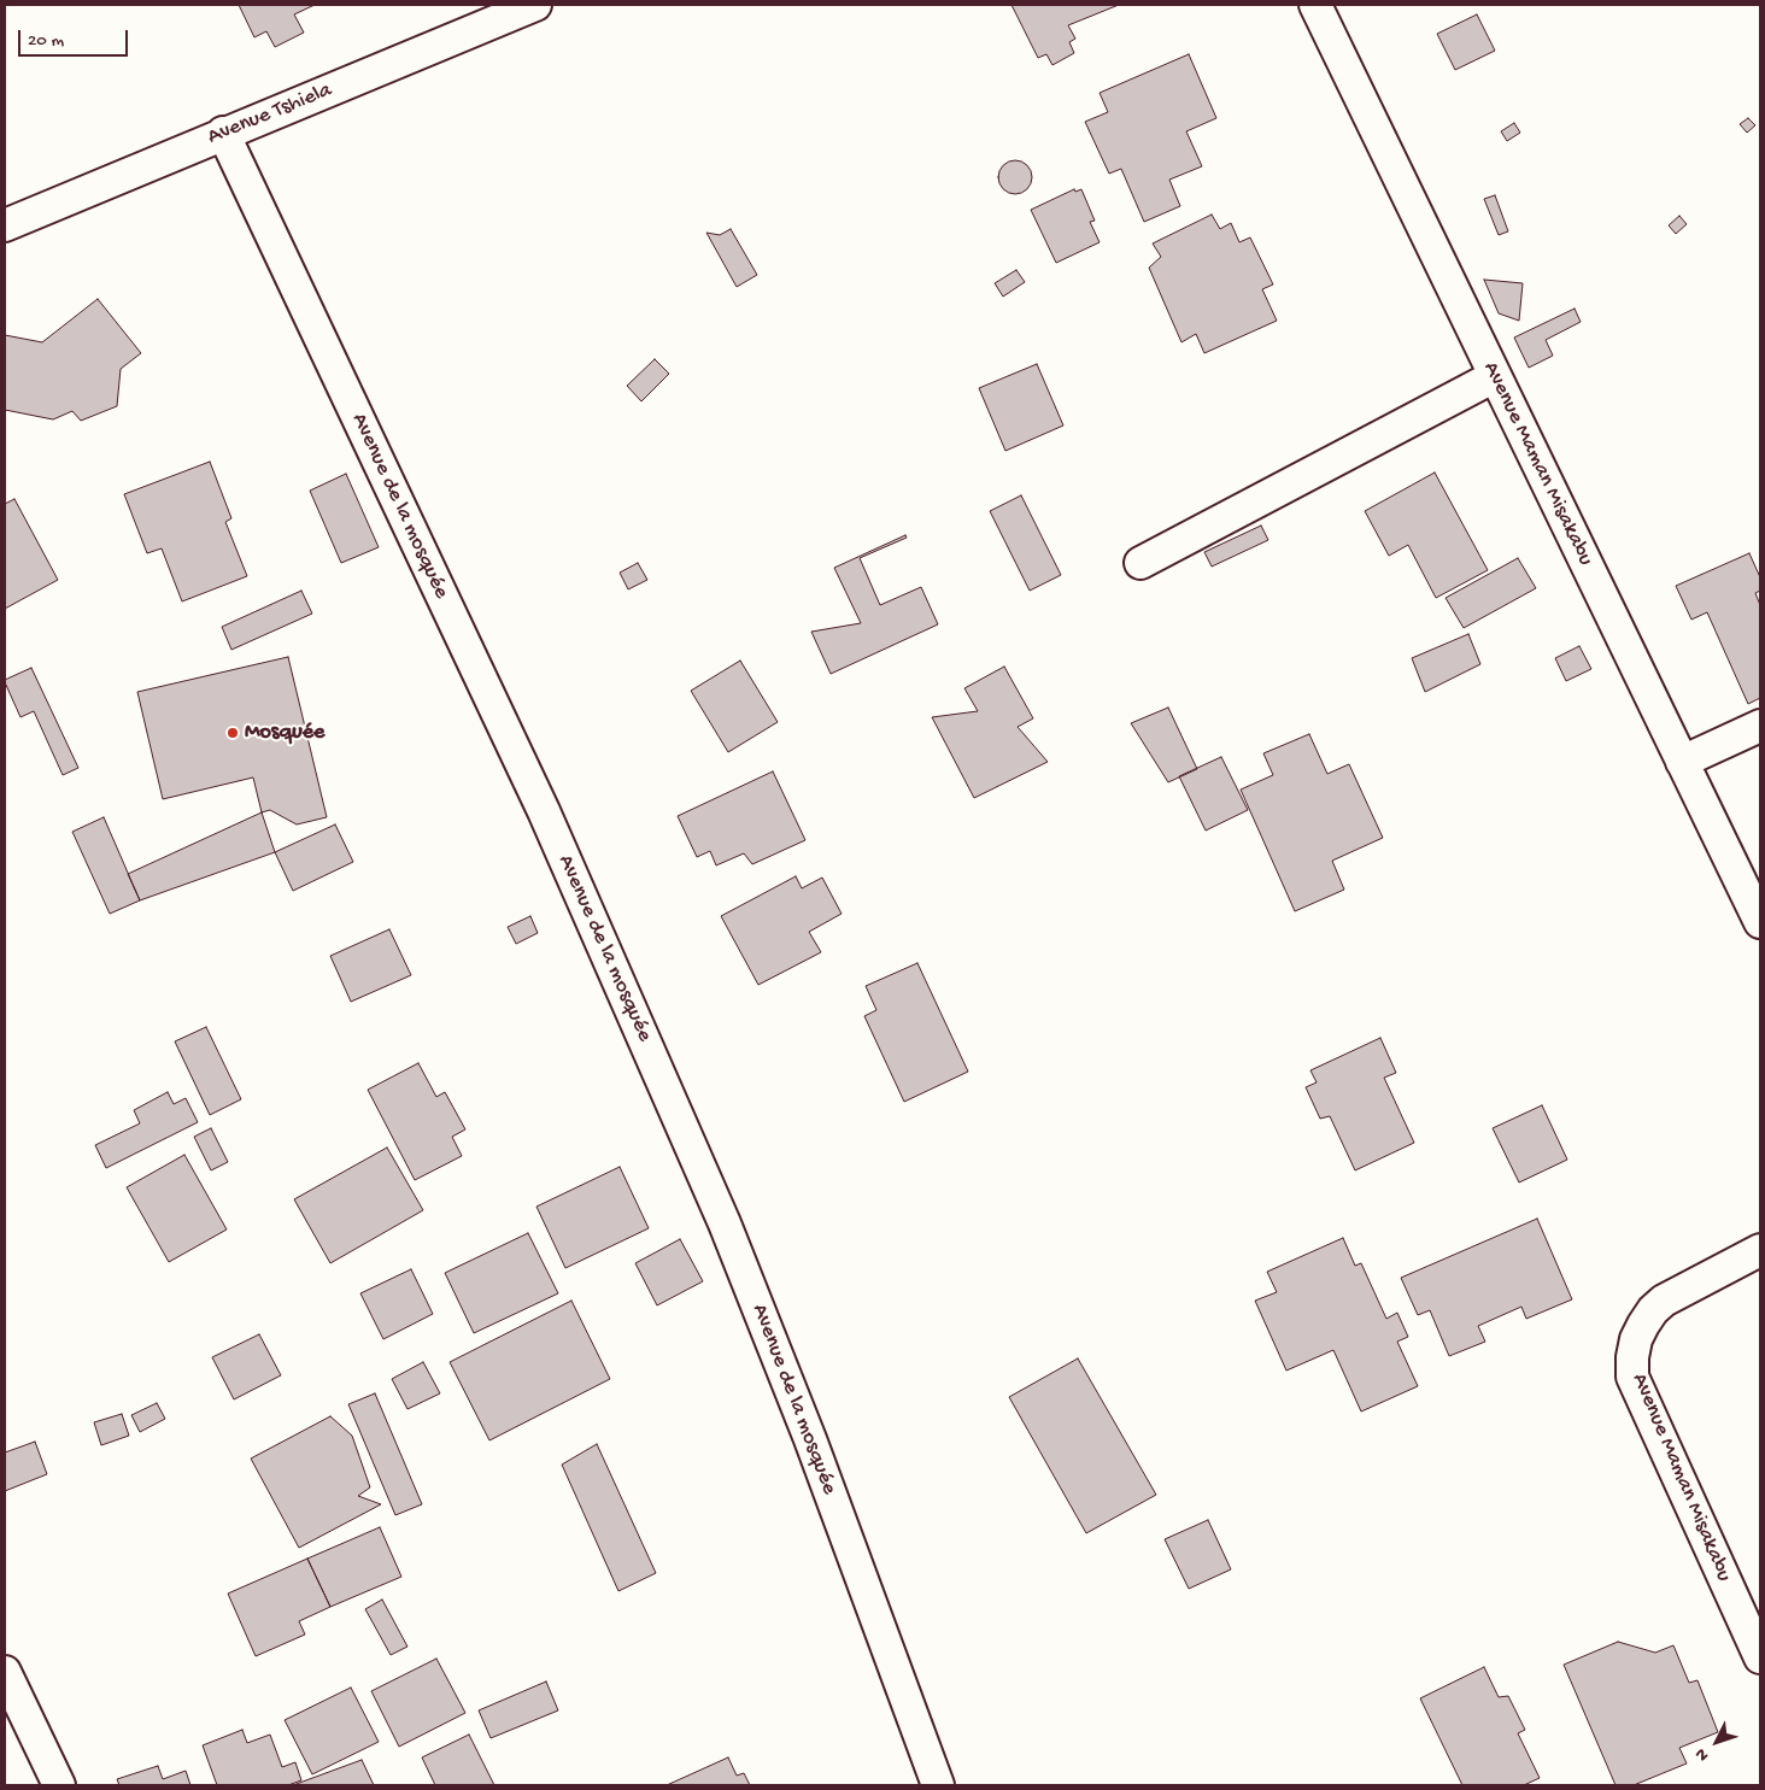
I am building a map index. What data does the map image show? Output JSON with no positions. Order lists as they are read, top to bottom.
{
  "streets": {
    "street": ["Avenue Tshiela", "Avenue Maman Misakabu", "Avenue de la mosquée"]
  },
  "crossings": [
    ["Avenue Tshiela", "Avenue de la mosquée"]
  ],
  "places": ["Mosquée"],
  "scale_bar": "20 m",
  "north": "bottom left"
}
